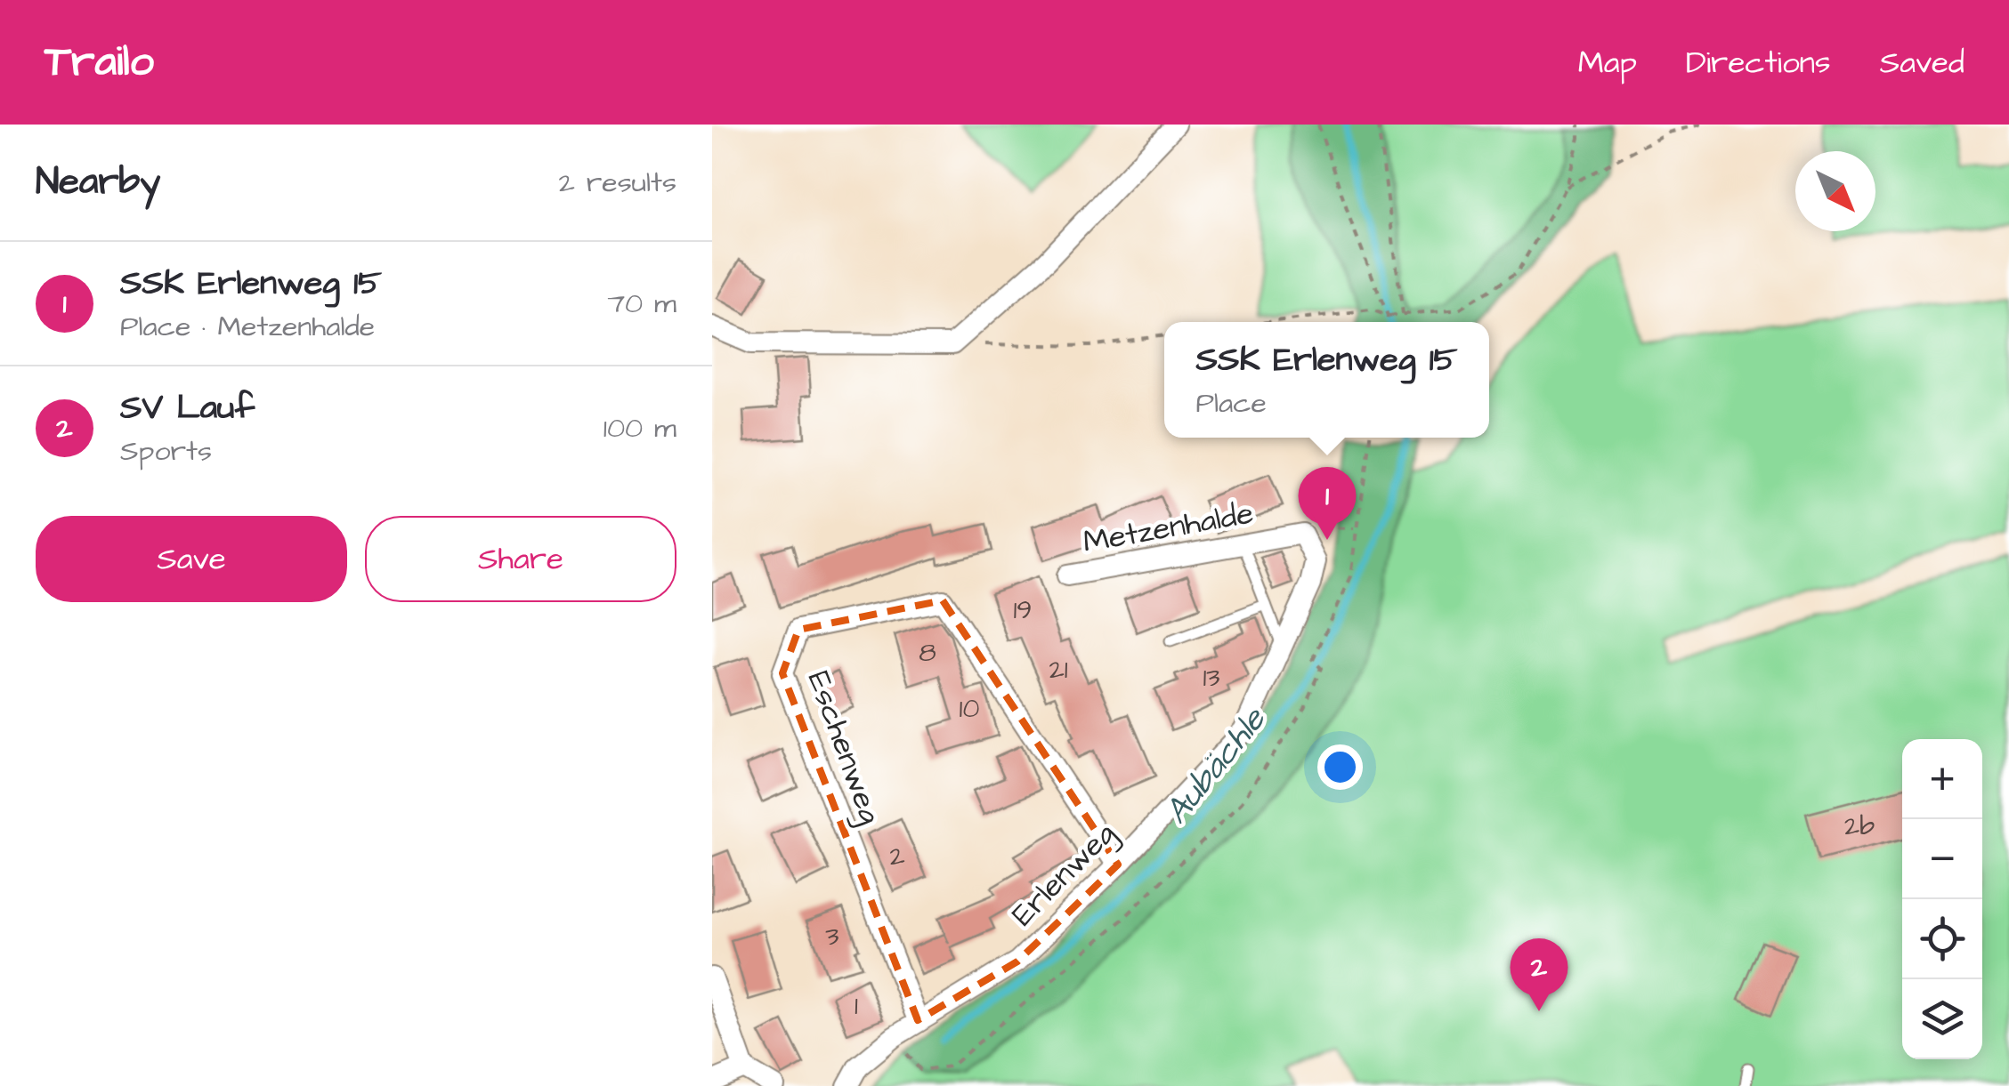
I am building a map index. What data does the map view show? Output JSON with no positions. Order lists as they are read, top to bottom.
{
  "streets": {
    "street": ["Metzenhalde", "Eschenweg", "Erlenweg"]
  },
  "crossings": [
    ["Metzenhalde", "Erlenweg"],
    ["Eschenweg", "Erlenweg"]
  ],
  "water": ["Aubächle"],
  "house_numbers": [
    "19",
    "8",
    "21",
    "13",
    "10",
    "2b",
    "2",
    "3",
    "1"
  ],
  "north": "bottom right",
  "page": {
    "header": "Trailo",
    "nav": ["Map", "Directions", "Saved"],
    "heading": ["Nearby", "2 results"],
    "list": [
      {
        "mark": "1",
        "name": "SSK Erlenweg 15",
        "note": "Place · Metzenhalde",
        "value": "70 m"
      },
      {
        "mark": "2",
        "name": "SV Lauf",
        "note": "Sports",
        "value": "100 m"
      }
    ],
    "popup": ["SSK Erlenweg 15", "Place"],
    "pins": ["1", "2"],
    "buttons": ["Save", "Share"],
    "map_buttons": ["+", "−"]
  }
}
